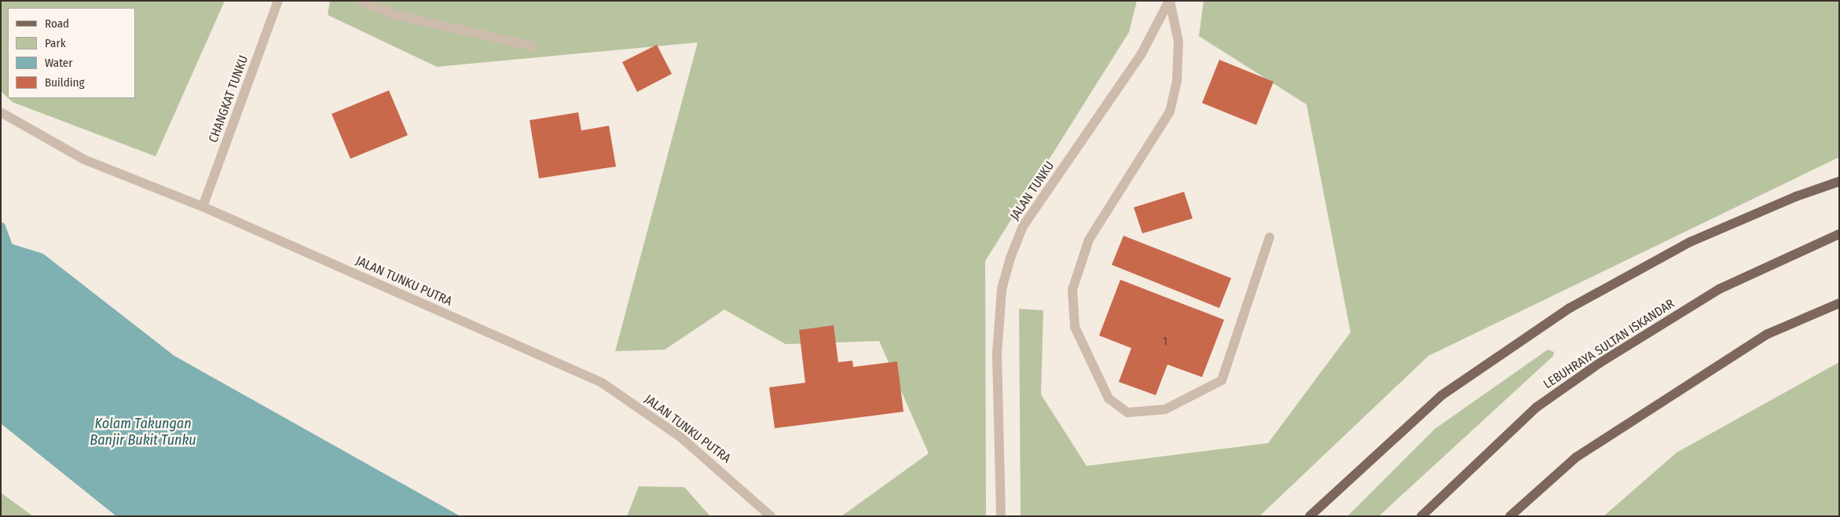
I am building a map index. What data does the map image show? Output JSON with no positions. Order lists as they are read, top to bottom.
{
  "streets": {
    "main road": ["LEBUHRAYA SULTAN ISKANDAR"],
    "street": ["CHANGKAT TUNKU", "JALAN TUNKU", "JALAN TUNKU PUTRA"]
  },
  "crossings": [
    ["CHANGKAT TUNKU", "JALAN TUNKU PUTRA"]
  ],
  "water": ["Kolam Takungan Banjir Bukit Tunku"],
  "house_numbers": ["1"],
  "legend": [
    "Road",
    "Park",
    "Water",
    "Building"
  ]
}
